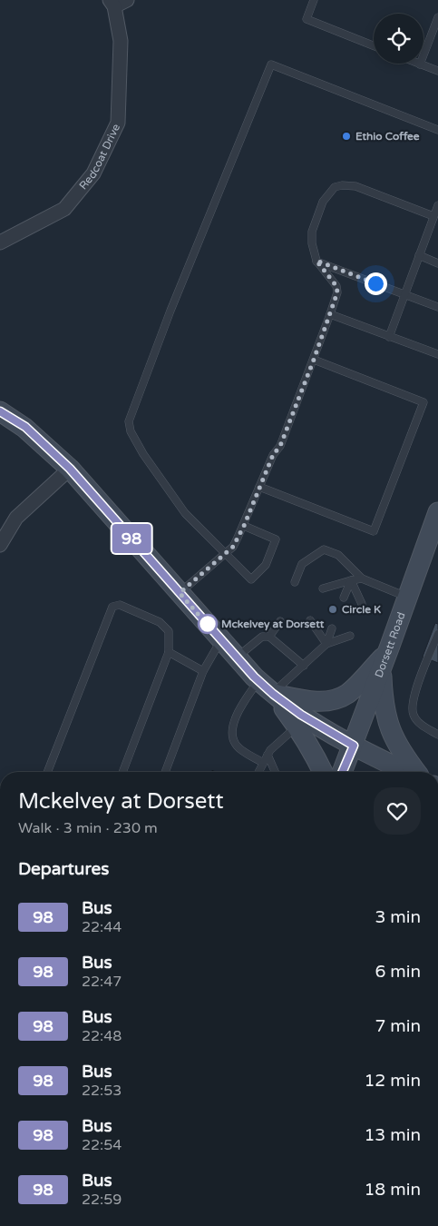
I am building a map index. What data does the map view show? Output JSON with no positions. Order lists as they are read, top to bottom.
{
  "streets": {
    "main road": ["Dorsett Road"],
    "street": ["Redcoat Drive"]
  },
  "places": ["Ethio Coffee", "Circle K", "Mckelvey at Dorsett"],
  "lines": ["bus line 98"],
  "page": {
    "on_map": "98",
    "heading": [
      ["Mckelvey at Dorsett", "Walk · 3 min · 230 m"],
      "Departures"
    ],
    "list": [
      {
        "mark": "98",
        "name": "Bus",
        "note": "22:44",
        "value": "3 min"
      },
      {
        "mark": "98",
        "name": "Bus",
        "note": "22:47",
        "value": "6 min"
      },
      {
        "mark": "98",
        "name": "Bus",
        "note": "22:48",
        "value": "7 min"
      },
      {
        "mark": "98",
        "name": "Bus",
        "note": "22:53",
        "value": "12 min"
      },
      {
        "mark": "98",
        "name": "Bus",
        "note": "22:54",
        "value": "13 min"
      },
      {
        "mark": "98",
        "name": "Bus",
        "note": "22:59",
        "value": "18 min"
      }
    ]
  }
}
